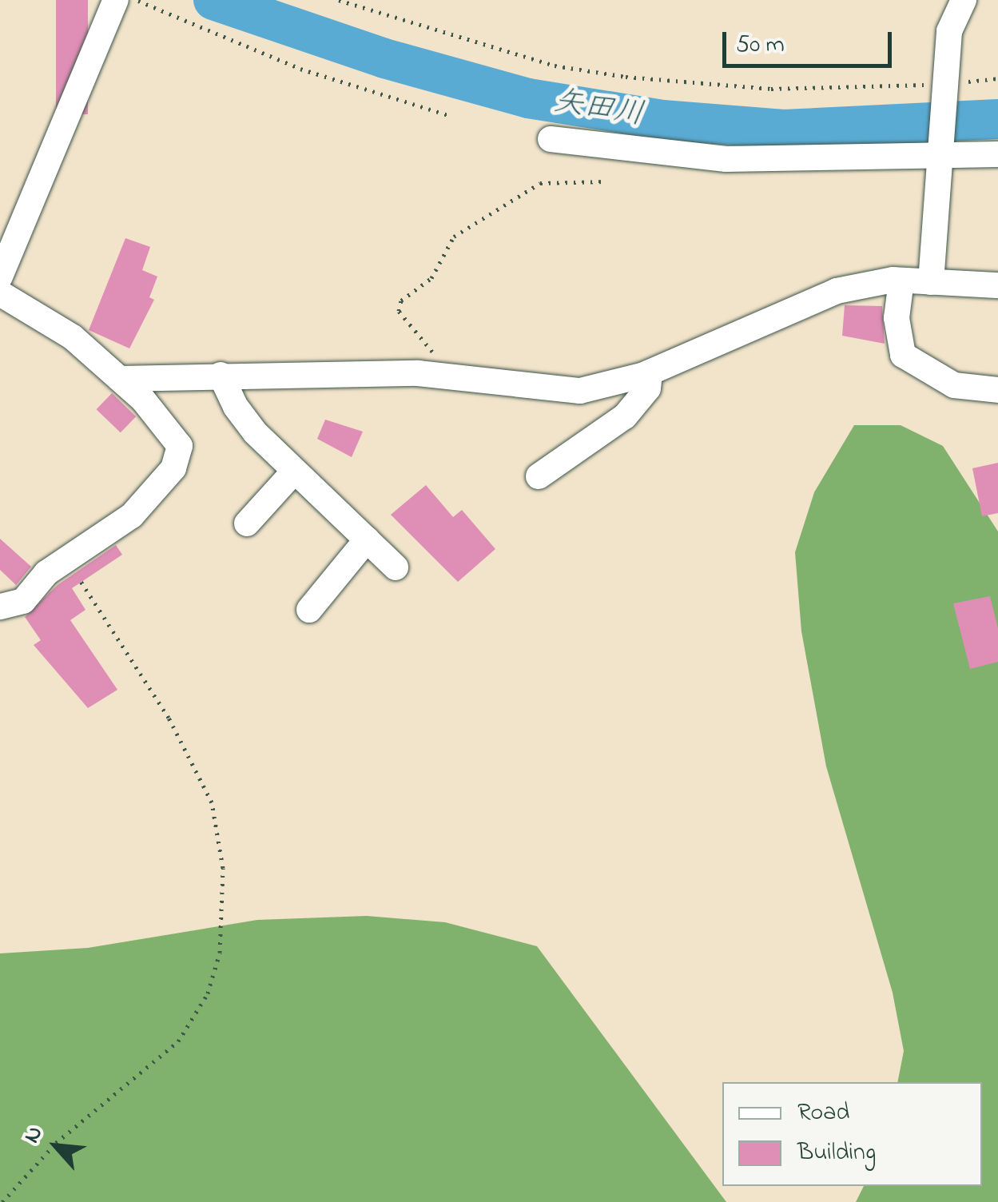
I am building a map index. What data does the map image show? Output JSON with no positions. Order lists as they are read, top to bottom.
{
  "water": ["矢田川"],
  "legend": ["Road", "Building"],
  "scale_bar": "50 m",
  "north": "top left"
}
